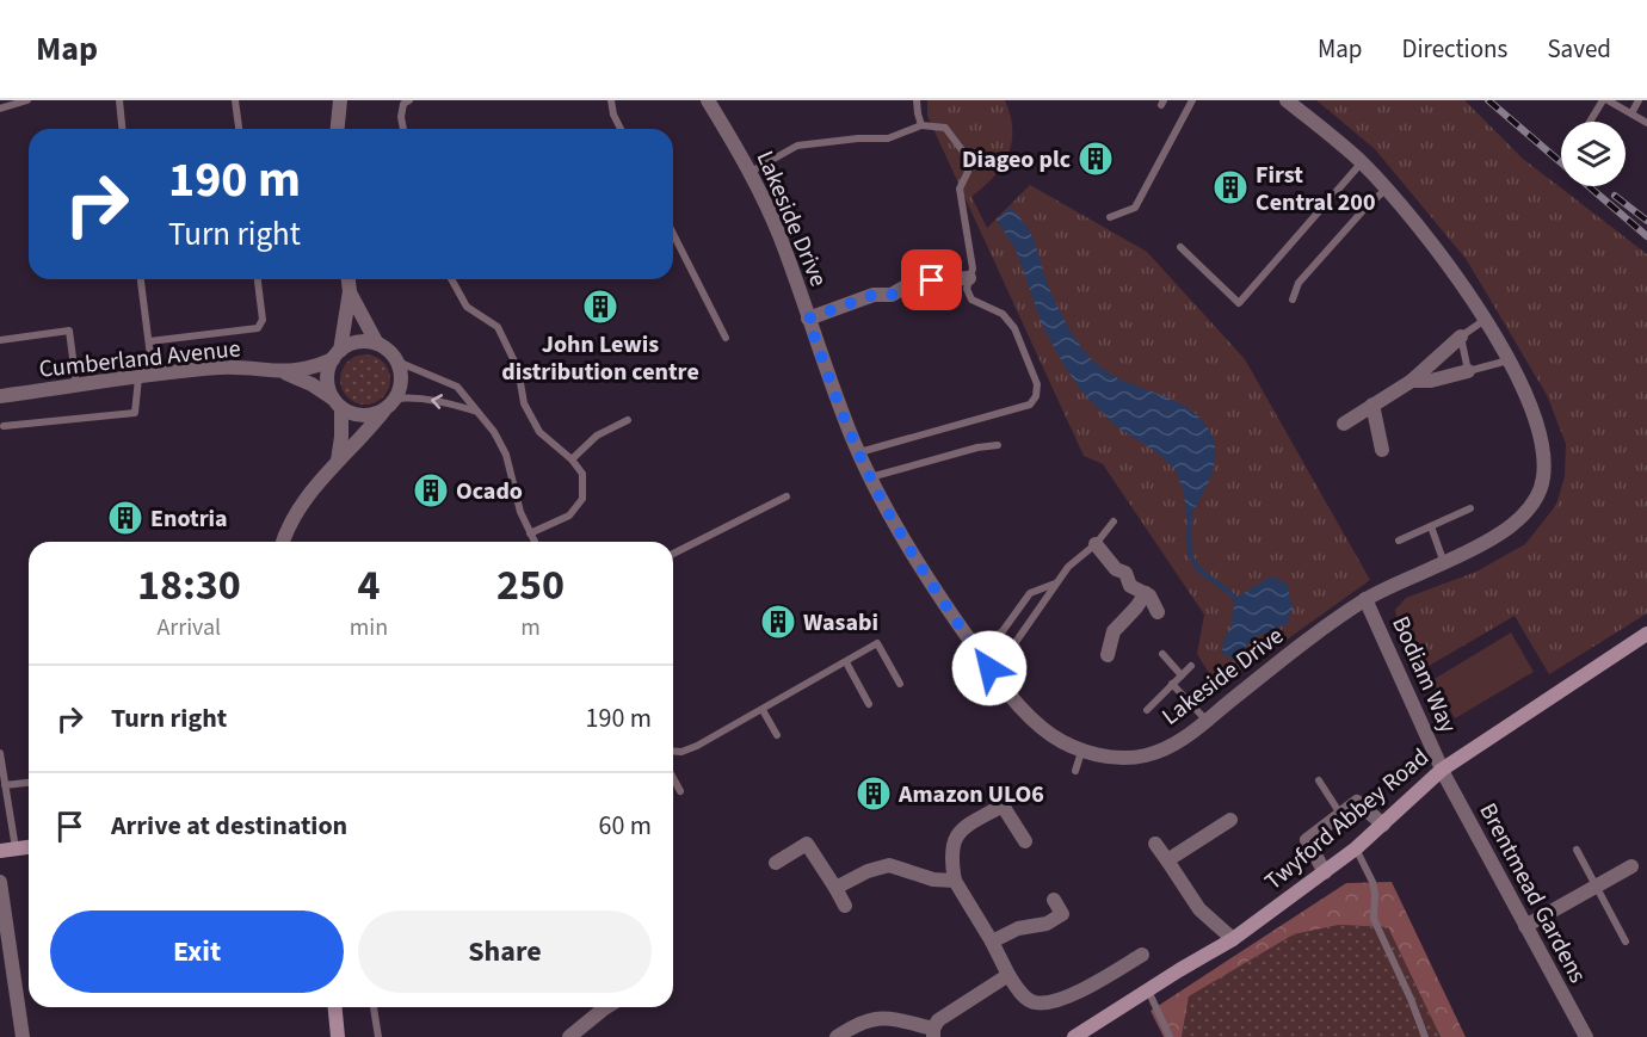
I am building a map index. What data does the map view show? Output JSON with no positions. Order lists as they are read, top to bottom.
{
  "streets": {
    "street": [
      "Lakeside Drive",
      "Cumberland Avenue",
      "Bodiam Way",
      "Twyford Abbey Road",
      "Brentmead Gardens"
    ]
  },
  "crossings": [
    ["Lakeside Drive", "Bodiam Way"],
    ["Bodiam Way", "Twyford Abbey Road"],
    ["Bodiam Way", "Brentmead Gardens"],
    ["Twyford Abbey Road", "Brentmead Gardens"]
  ],
  "places": {
    "building": [
      "Diageo plc",
      "First Central 200",
      "John Lewis distribution centre",
      "Ocado",
      "Enotria",
      "Wasabi",
      "Amazon ULO6"
    ]
  },
  "page": {
    "header": "Map",
    "nav": ["Map", "Directions", "Saved"],
    "turn": ["190 m", "Turn right"],
    "eta": [
      "18:30",
      "Arrival",
      "4",
      "min",
      "250",
      "m"
    ],
    "list": [
      {
        "name": "Turn right",
        "value": "190 m"
      },
      {
        "name": "Arrive at destination",
        "value": "60 m"
      }
    ],
    "buttons": ["Exit", "Share"]
  }
}
